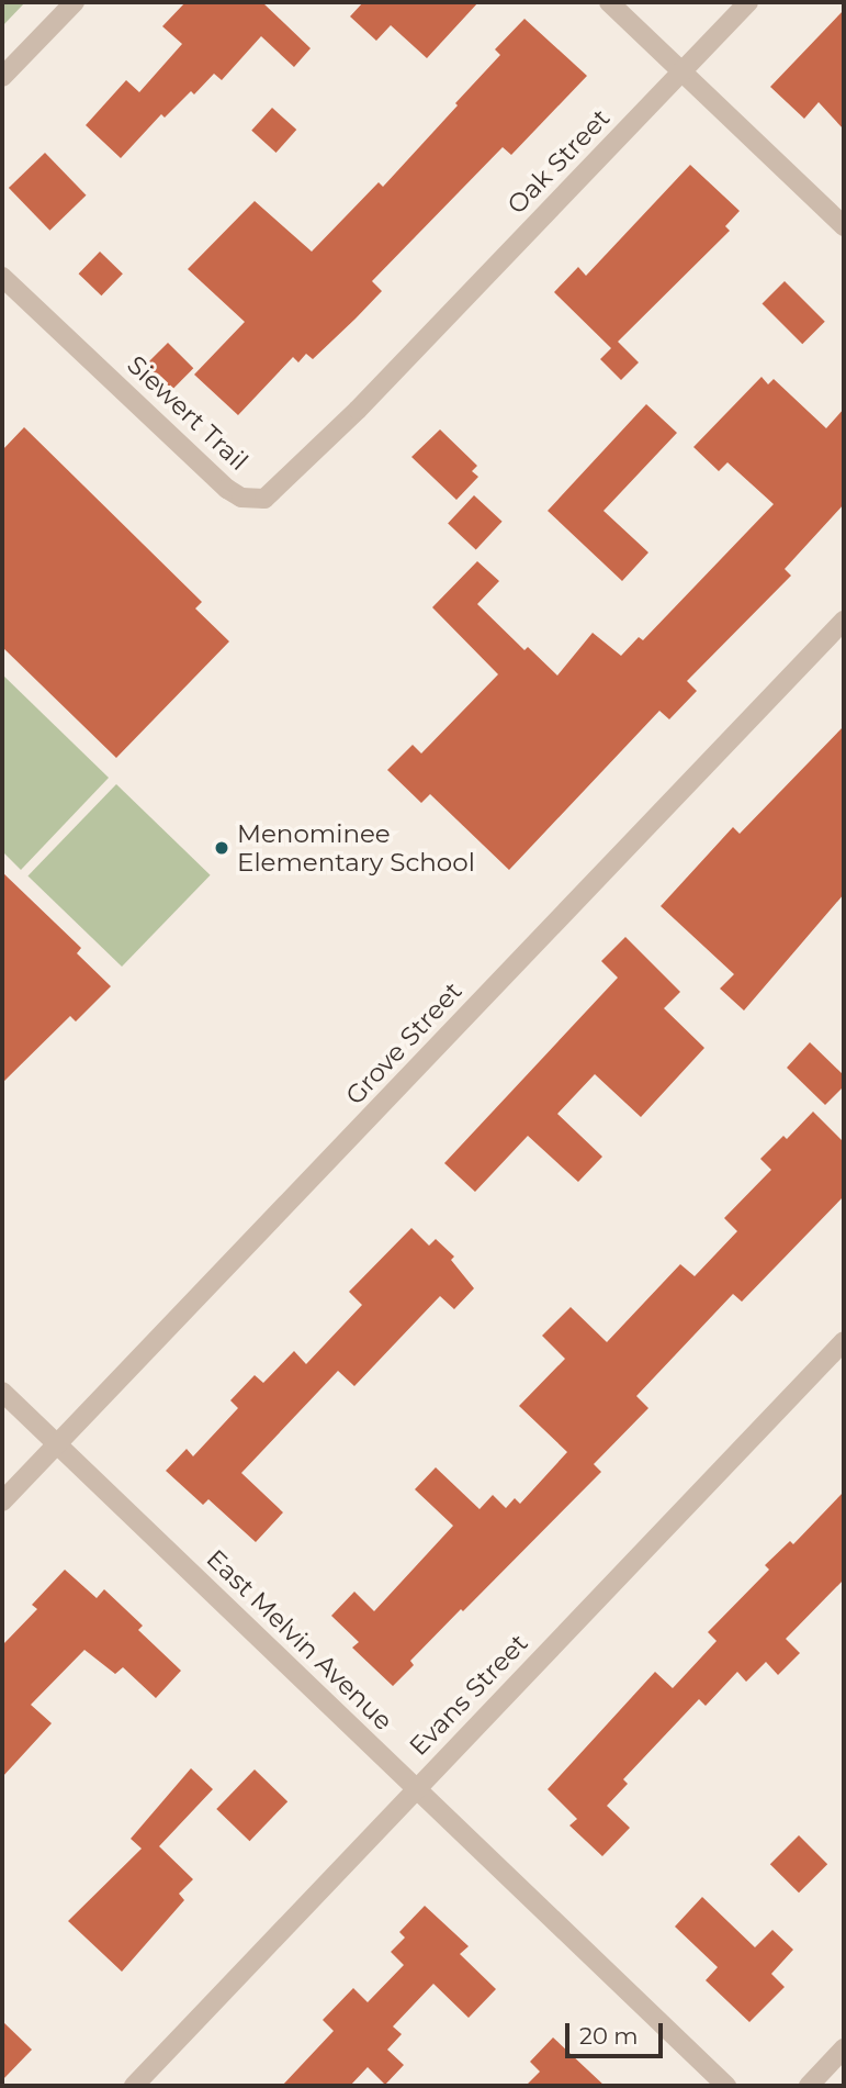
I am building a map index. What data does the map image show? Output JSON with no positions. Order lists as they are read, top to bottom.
{
  "streets": {
    "street": [
      "Oak Street",
      "Siewert Trail",
      "Grove Street",
      "East Melvin Avenue",
      "Evans Street"
    ]
  },
  "crossings": [
    ["Oak Street", "Siewert Trail"],
    ["Grove Street", "East Melvin Avenue"],
    ["East Melvin Avenue", "Evans Street"]
  ],
  "places": ["Menominee Elementary School"],
  "scale_bar": "20 m"
}
